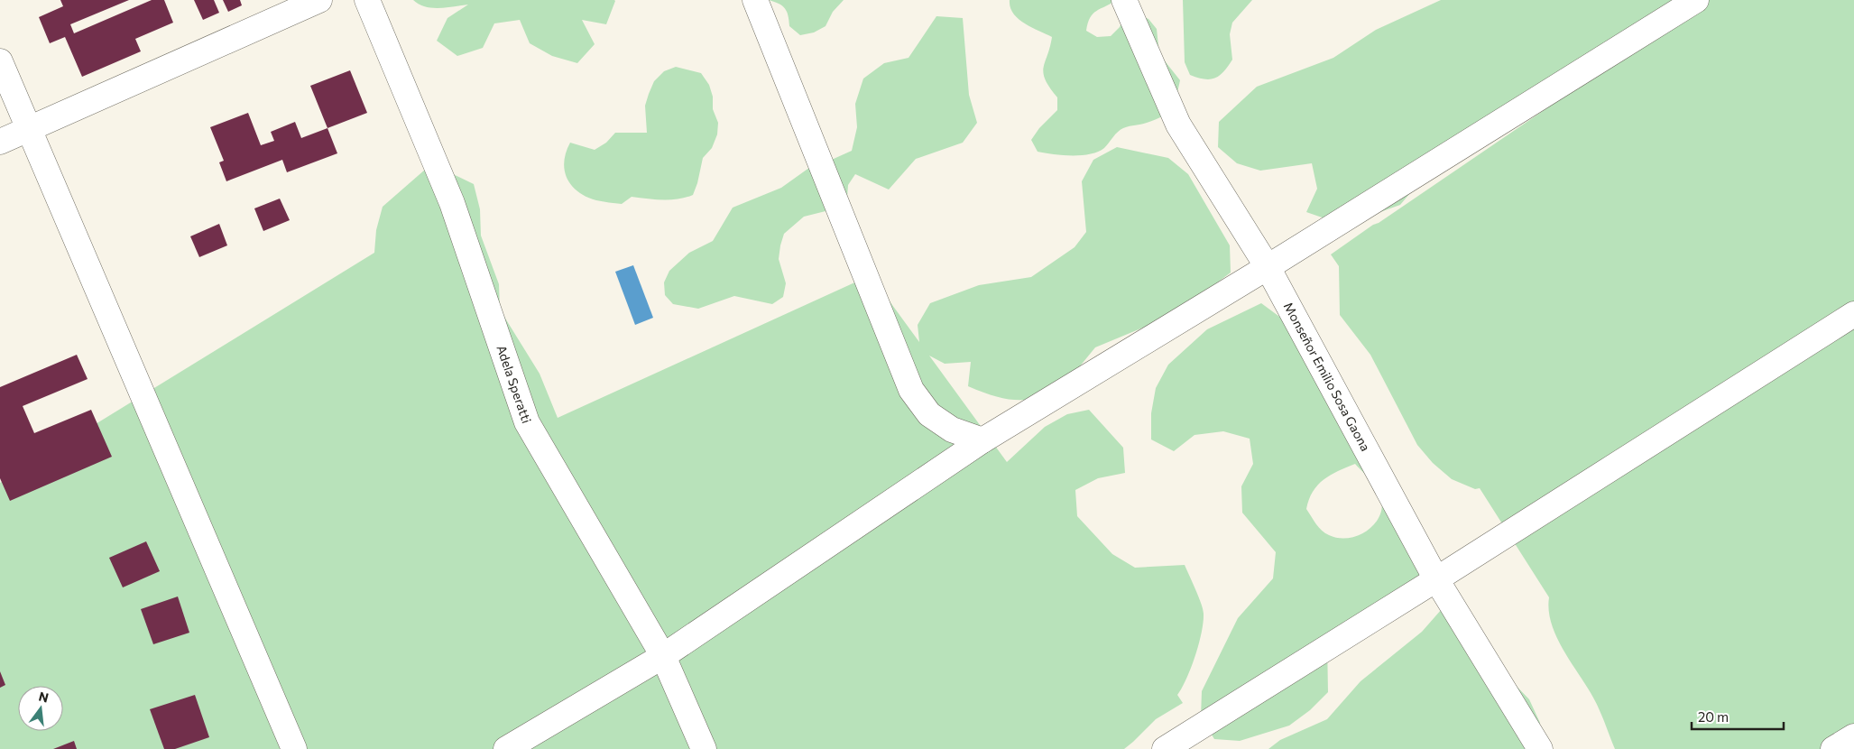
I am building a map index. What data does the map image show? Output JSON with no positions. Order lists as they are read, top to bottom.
{
  "streets": {
    "street": ["Monseñor Emilio Sosa Gaona", "Adela Speratti"]
  },
  "scale_bar": "20 m",
  "north": "top"
}
